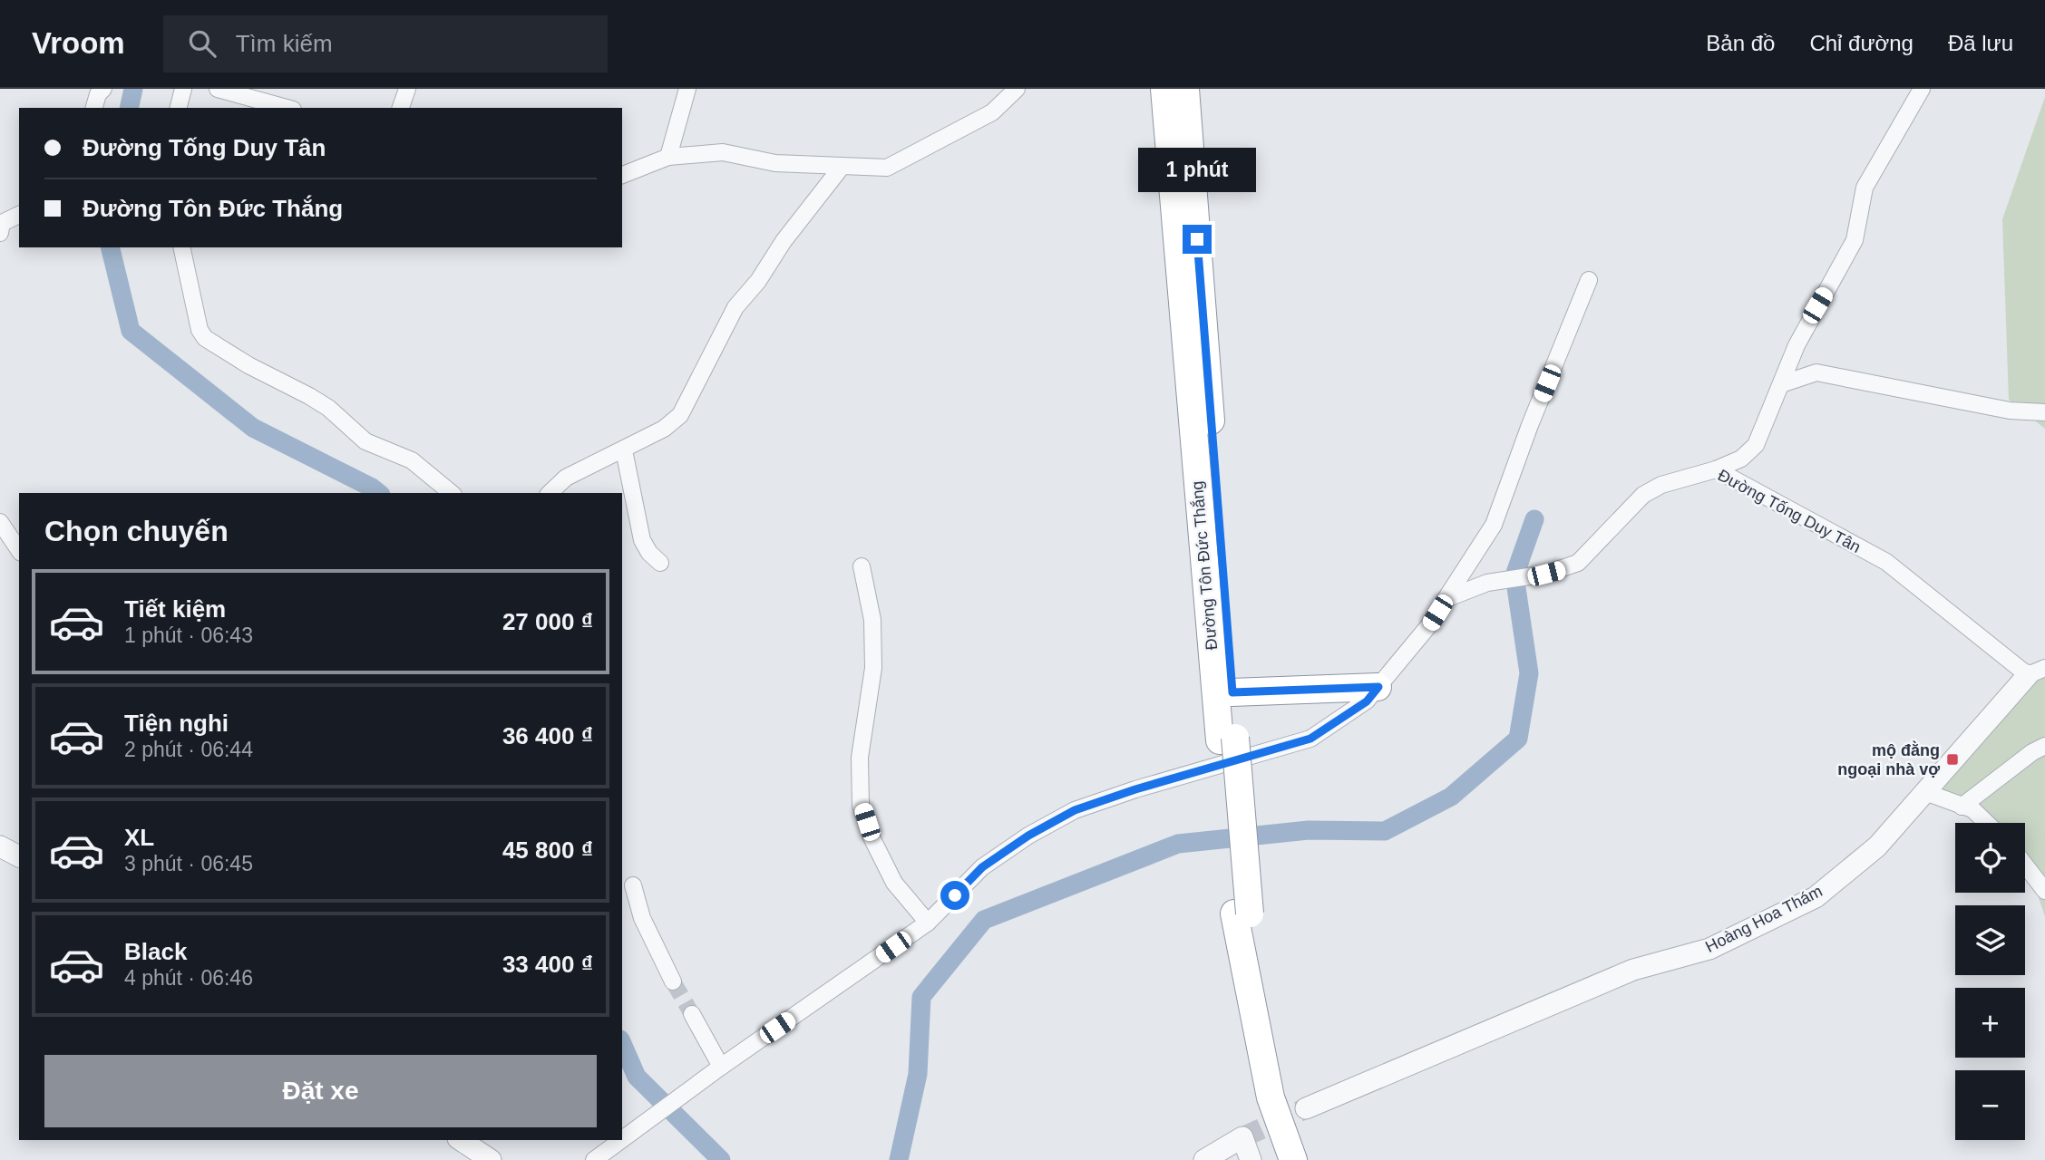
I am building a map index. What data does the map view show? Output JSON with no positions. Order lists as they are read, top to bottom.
{
  "streets": {
    "highway": ["Đường Tôn Đức Thắng"],
    "street": ["Đường Tống Duy Tân", "Hoàng Hoa Thám"]
  },
  "crossings": [
    ["Đường Tống Duy Tân", "Hoàng Hoa Thám"]
  ],
  "places": {
    "transit": ["mộ đằng ngoại nhà vợ"]
  },
  "page": {
    "header": "Vroom",
    "search": "Tìm kiếm",
    "nav": ["Bản đồ", "Chỉ đường", "Đã lưu"],
    "banner": ["Đường Tống Duy Tân", "Đường Tôn Đức Thắng"],
    "bubble": "1 phút",
    "heading": "Chọn chuyến",
    "list": [
      {
        "name": "Tiết kiệm",
        "note": "1 phút · 06:43",
        "value": "27 000 ₫"
      },
      {
        "name": "Tiện nghi",
        "note": "2 phút · 06:44",
        "value": "36 400 ₫"
      },
      {
        "name": "XL",
        "note": "3 phút · 06:45",
        "value": "45 800 ₫"
      },
      {
        "name": "Black",
        "note": "4 phút · 06:46",
        "value": "33 400 ₫"
      }
    ],
    "map_buttons": ["+", "−"],
    "buttons": "Đặt xe"
  }
}
